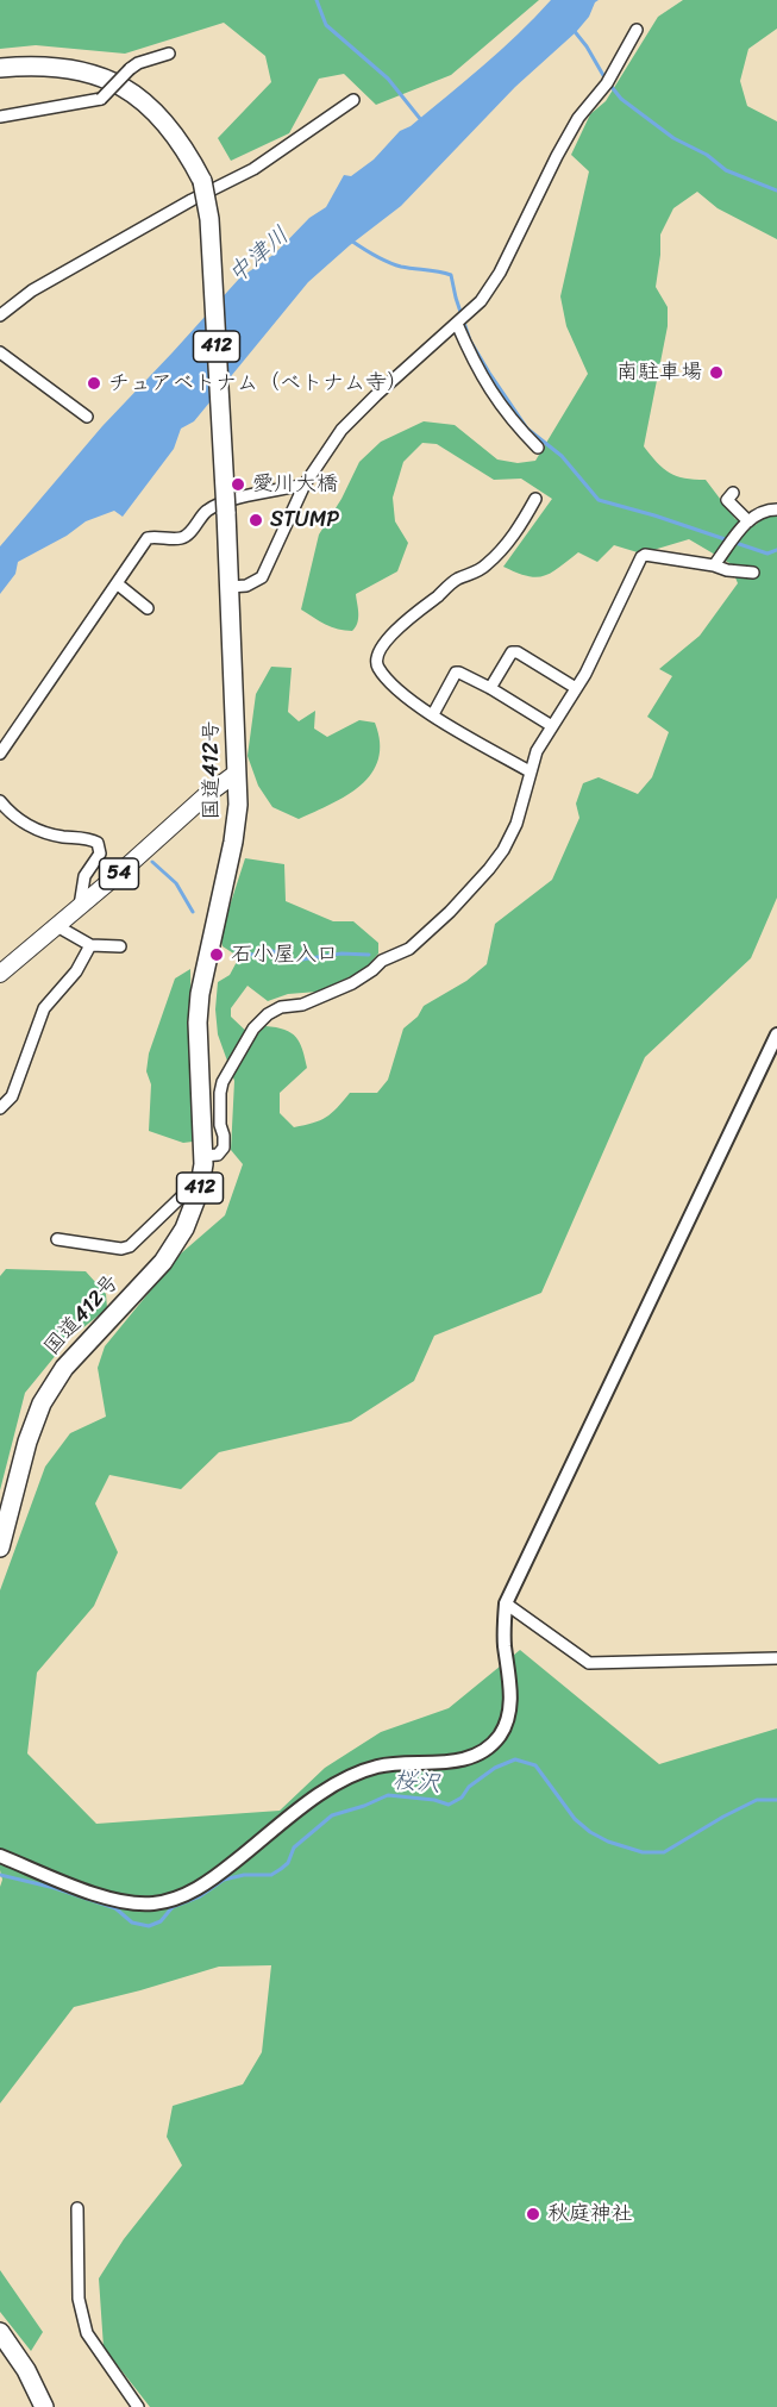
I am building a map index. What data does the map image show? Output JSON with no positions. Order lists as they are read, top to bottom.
{
  "streets": {
    "highway": ["412", "国道412号"],
    "main road": ["54"]
  },
  "crossings": [
    ["国道412号", "54"]
  ],
  "water": ["中津川", "桜沢"],
  "places": [
    "南駐車場",
    "チュアベトナム（ベトナム寺）",
    "愛川大橋",
    "STUMP",
    "石小屋入口",
    "秋庭神社"
  ]
}
